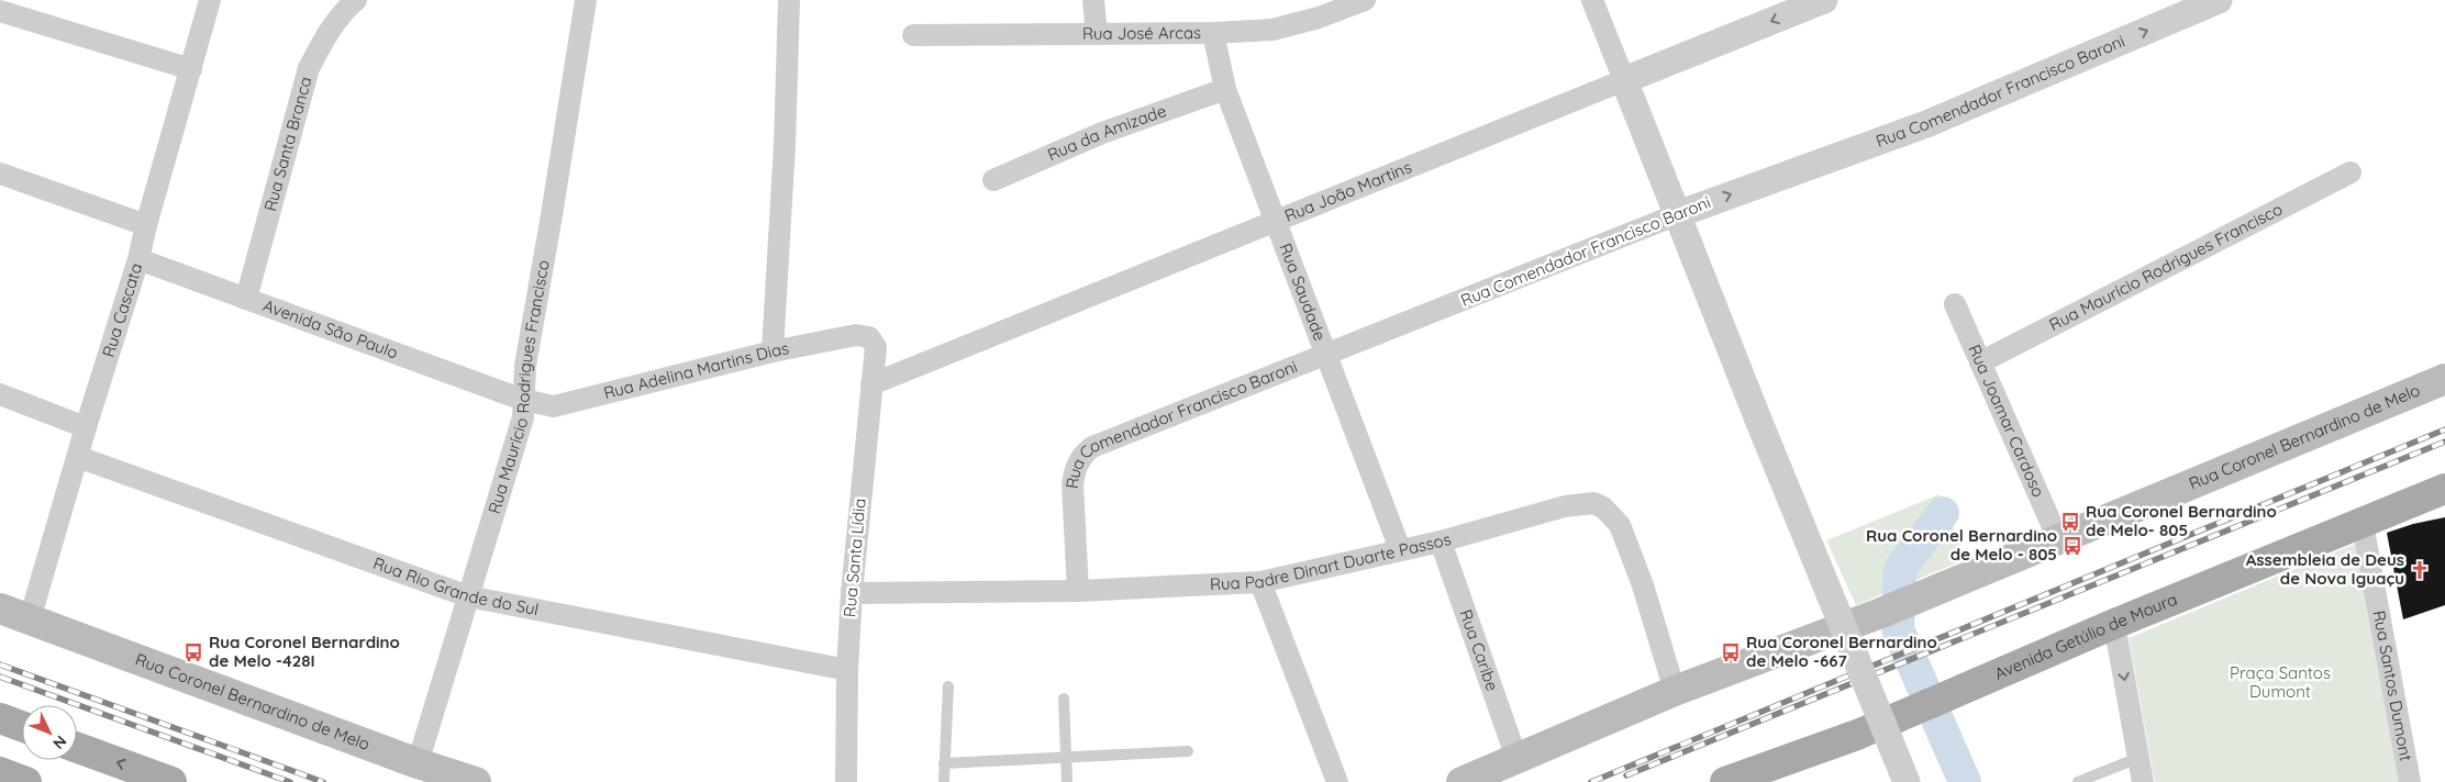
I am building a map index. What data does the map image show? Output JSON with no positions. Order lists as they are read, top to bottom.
{
  "streets": {
    "main road": ["Rua Coronel Bernardino de Melo", "Avenida Getúlio de Moura"],
    "street": [
      "Rua José Arcas",
      "Rua Comendador Francisco Baroni",
      "Rua da Amizade",
      "Rua Santa Branca",
      "Rua João Martins",
      "Rua Maurício Rodrigues Francisco",
      "Rua Saudade",
      "Rua Cascata",
      "Avenida São Paulo",
      "Rua Adelina Martins Dias",
      "Rua Joamar Cardoso",
      "Rua Santa Lídia",
      "Rua Padre Dinart Duarte Passos",
      "Rua Rio Grande do Sul",
      "Rua Caribe",
      "Rua Santos Dumont"
    ]
  },
  "crossings": [
    ["Rua José Arcas", "Rua Saudade"],
    ["Rua Comendador Francisco Baroni", "Rua Saudade"],
    ["Rua Comendador Francisco Baroni", "Rua Padre Dinart Duarte Passos"],
    ["Rua da Amizade", "Rua Saudade"],
    ["Rua Santa Branca", "Avenida São Paulo"],
    ["Rua João Martins", "Rua Saudade"],
    ["Rua João Martins", "Rua Santa Lídia"],
    ["Rua Maurício Rodrigues Francisco", "Avenida São Paulo"],
    ["Rua Maurício Rodrigues Francisco", "Rua Adelina Martins Dias"],
    ["Rua Maurício Rodrigues Francisco", "Rua Joamar Cardoso"],
    ["Rua Maurício Rodrigues Francisco", "Rua Coronel Bernardino de Melo"],
    ["Rua Maurício Rodrigues Francisco", "Rua Rio Grande do Sul"],
    ["Rua Saudade", "Rua Padre Dinart Duarte Passos"],
    ["Rua Cascata", "Avenida São Paulo"],
    ["Rua Cascata", "Rua Coronel Bernardino de Melo"],
    ["Rua Cascata", "Rua Rio Grande do Sul"],
    ["Avenida São Paulo", "Rua Adelina Martins Dias"],
    ["Rua Adelina Martins Dias", "Rua Santa Lídia"],
    ["Rua Joamar Cardoso", "Rua Coronel Bernardino de Melo"],
    ["Rua Coronel Bernardino de Melo", "Rua Padre Dinart Duarte Passos"],
    ["Rua Coronel Bernardino de Melo", "Rua Caribe"],
    ["Rua Santa Lídia", "Rua Padre Dinart Duarte Passos"],
    ["Rua Santa Lídia", "Rua Rio Grande do Sul"],
    ["Rua Padre Dinart Duarte Passos", "Rua Caribe"],
    ["Avenida Getúlio de Moura", "Rua Santos Dumont"]
  ],
  "one_way": ["Rua Comendador Francisco Baroni"],
  "parks": ["Praça Santos Dumont"],
  "places": {
    "bus stop": [
      "Rua Coronel Bernardino de Melo- 805",
      "Rua Coronel Bernardino de Melo - 805",
      "Rua Coronel Bernardino de Melo -428I",
      "Rua Coronel Bernardino de Melo -667"
    ],
    "church": ["Assembleia de Deus de Nova Iguaçu"]
  },
  "north": "bottom right"
}
